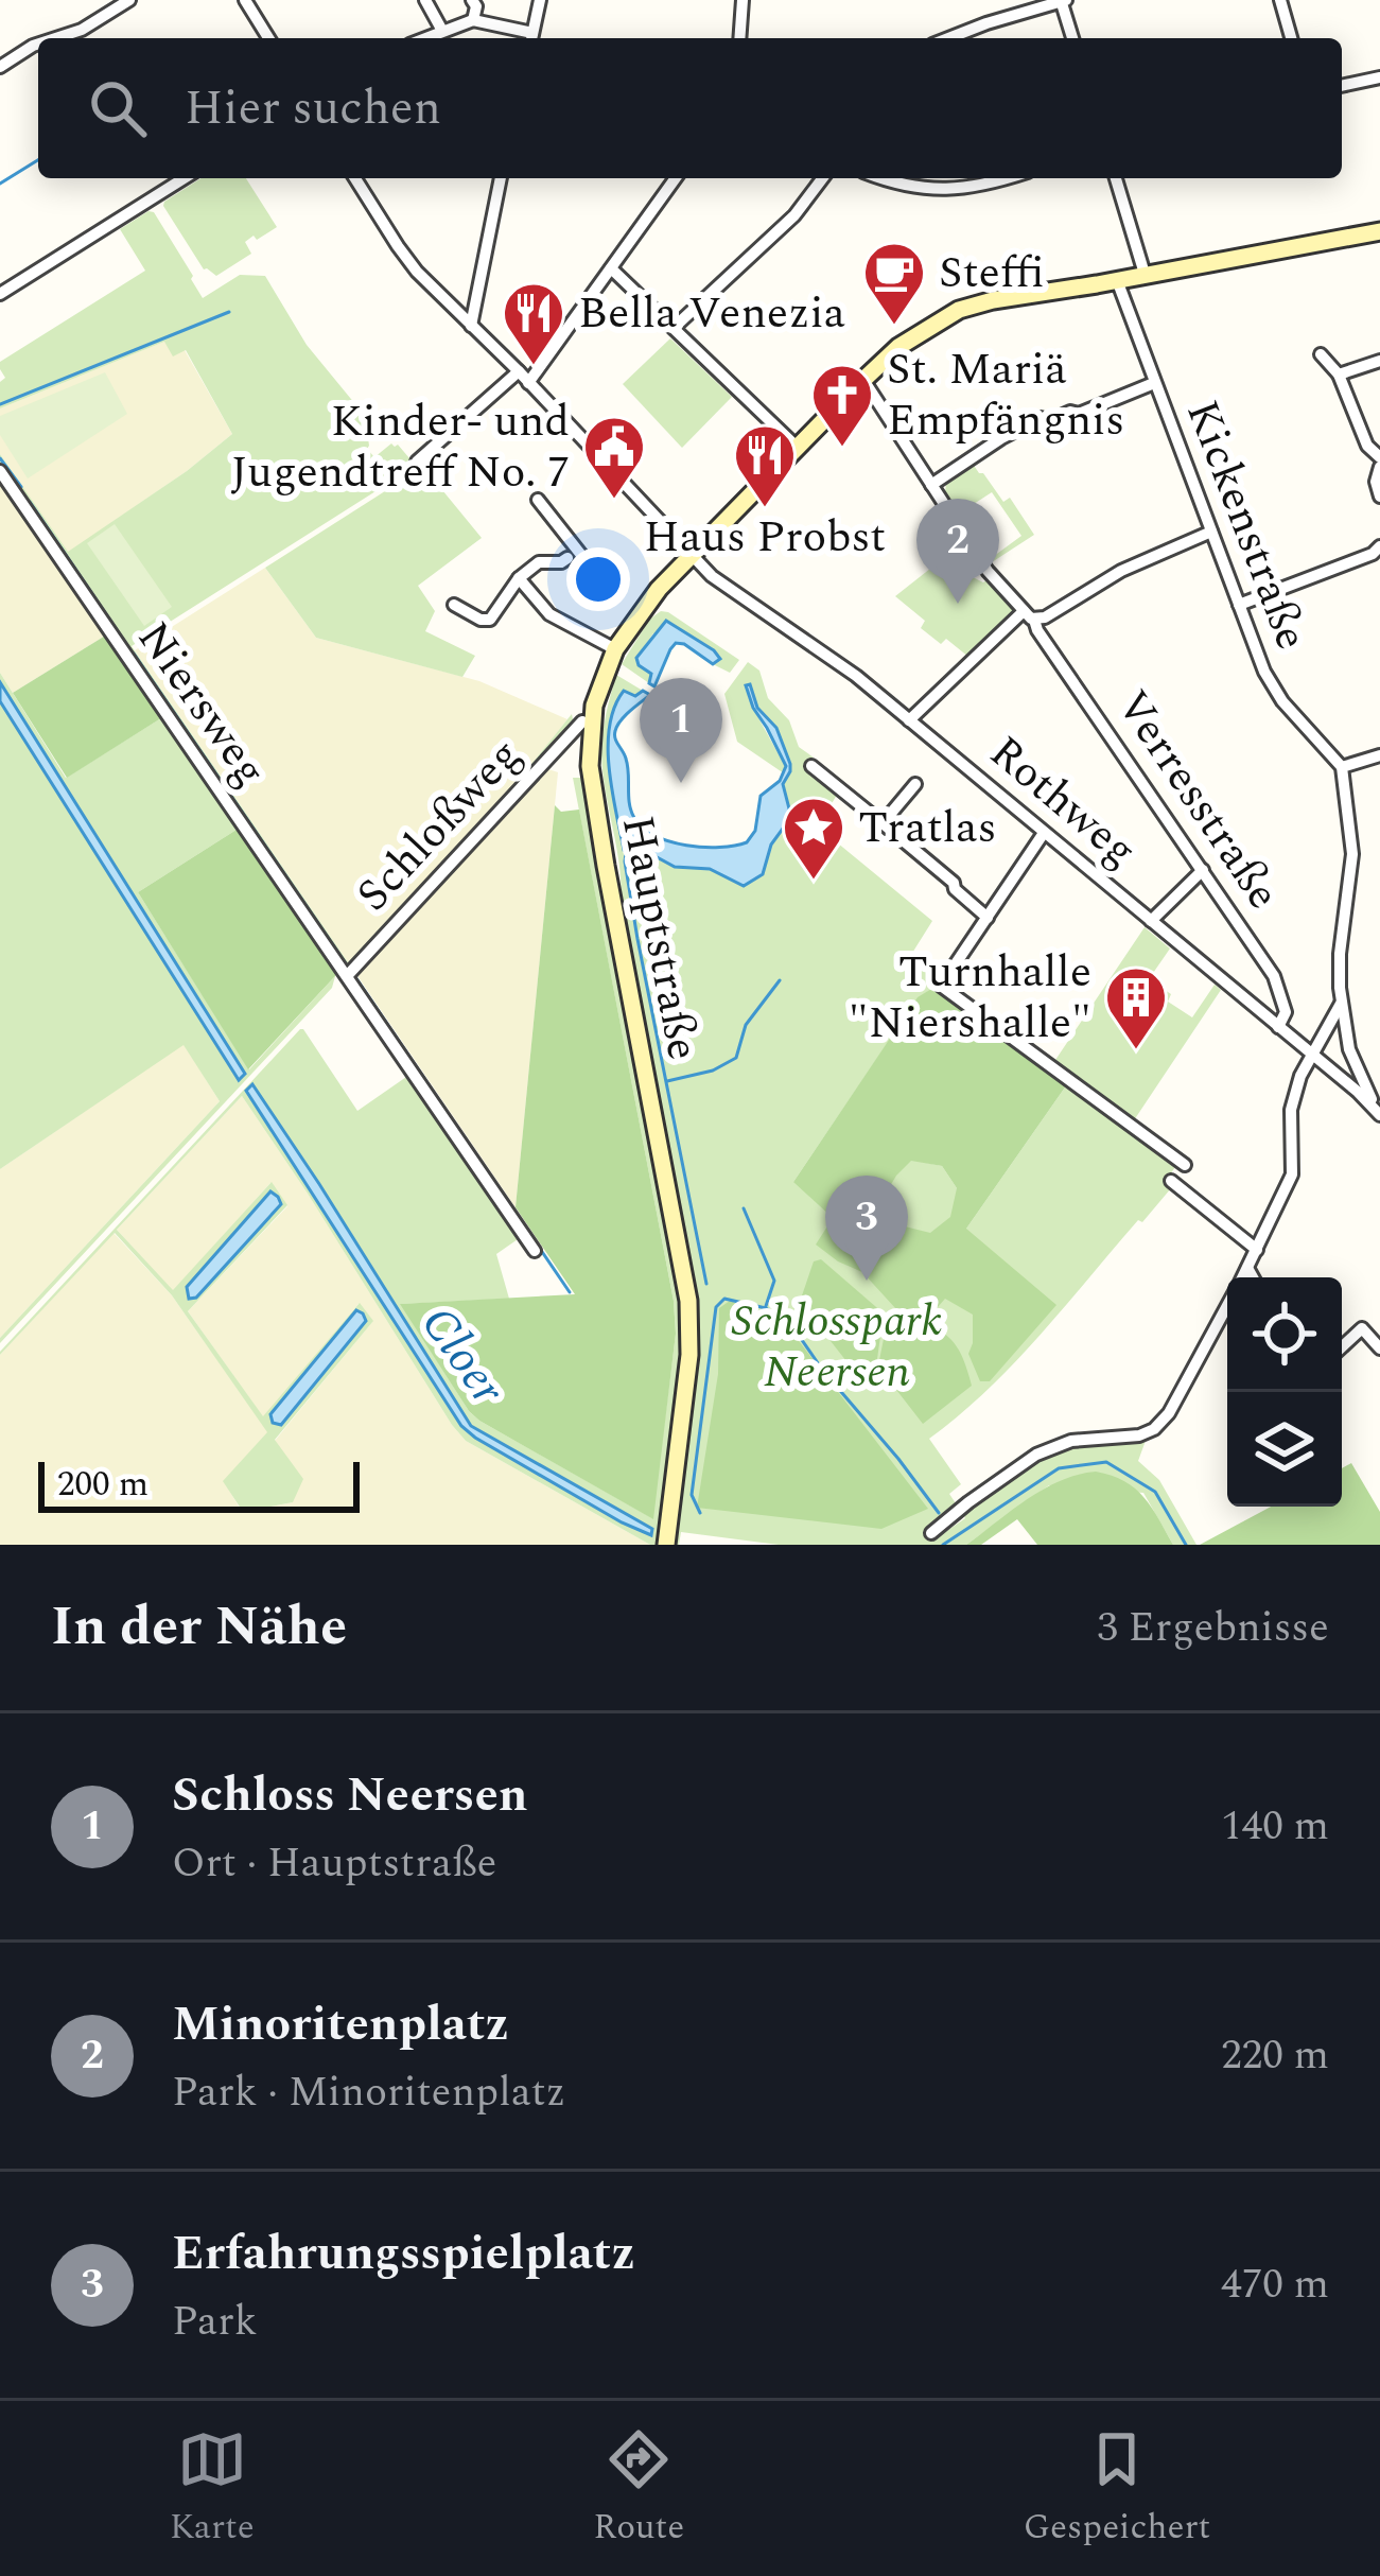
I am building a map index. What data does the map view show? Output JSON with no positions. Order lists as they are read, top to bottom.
{
  "streets": {
    "street": [
      "Kickenstraße",
      "Niersweg",
      "Verresstraße",
      "Rothweg",
      "Schloßweg",
      "Hauptstraße"
    ]
  },
  "crossings": [
    ["Kickenstraße", "Hauptstraße"],
    ["Niersweg", "Schloßweg"],
    ["Verresstraße", "Rothweg"],
    ["Verresstraße", "Hauptstraße"],
    ["Rothweg", "Hauptstraße"]
  ],
  "water": ["Cloer"],
  "parks": ["Schlosspark Neersen"],
  "places": {
    "cafe": ["Steffi"],
    "restaurant": ["Bella Venezia", "Haus Probst"],
    "church": ["St. Mariä Empfängnis"],
    "public building": ["Kinder- und Jugendtreff No. 7"],
    "place": ["Tratlas"],
    "building": ["Turnhalle \"Niershalle\""]
  },
  "scale_bar": "200 m",
  "page": {
    "search": "Hier suchen",
    "pins": ["2", "1", "3"],
    "scale": "200 m",
    "heading": ["In der Nähe", "3 Ergebnisse"],
    "list": [
      {
        "mark": "1",
        "name": "Schloss Neersen",
        "note": "Ort · Hauptstraße",
        "value": "140 m"
      },
      {
        "mark": "2",
        "name": "Minoritenplatz",
        "note": "Park · Minoritenplatz",
        "value": "220 m"
      },
      {
        "mark": "3",
        "name": "Erfahrungsspielplatz",
        "note": "Park",
        "value": "470 m"
      }
    ],
    "nav": ["Karte", "Route", "Gespeichert"]
  }
}
